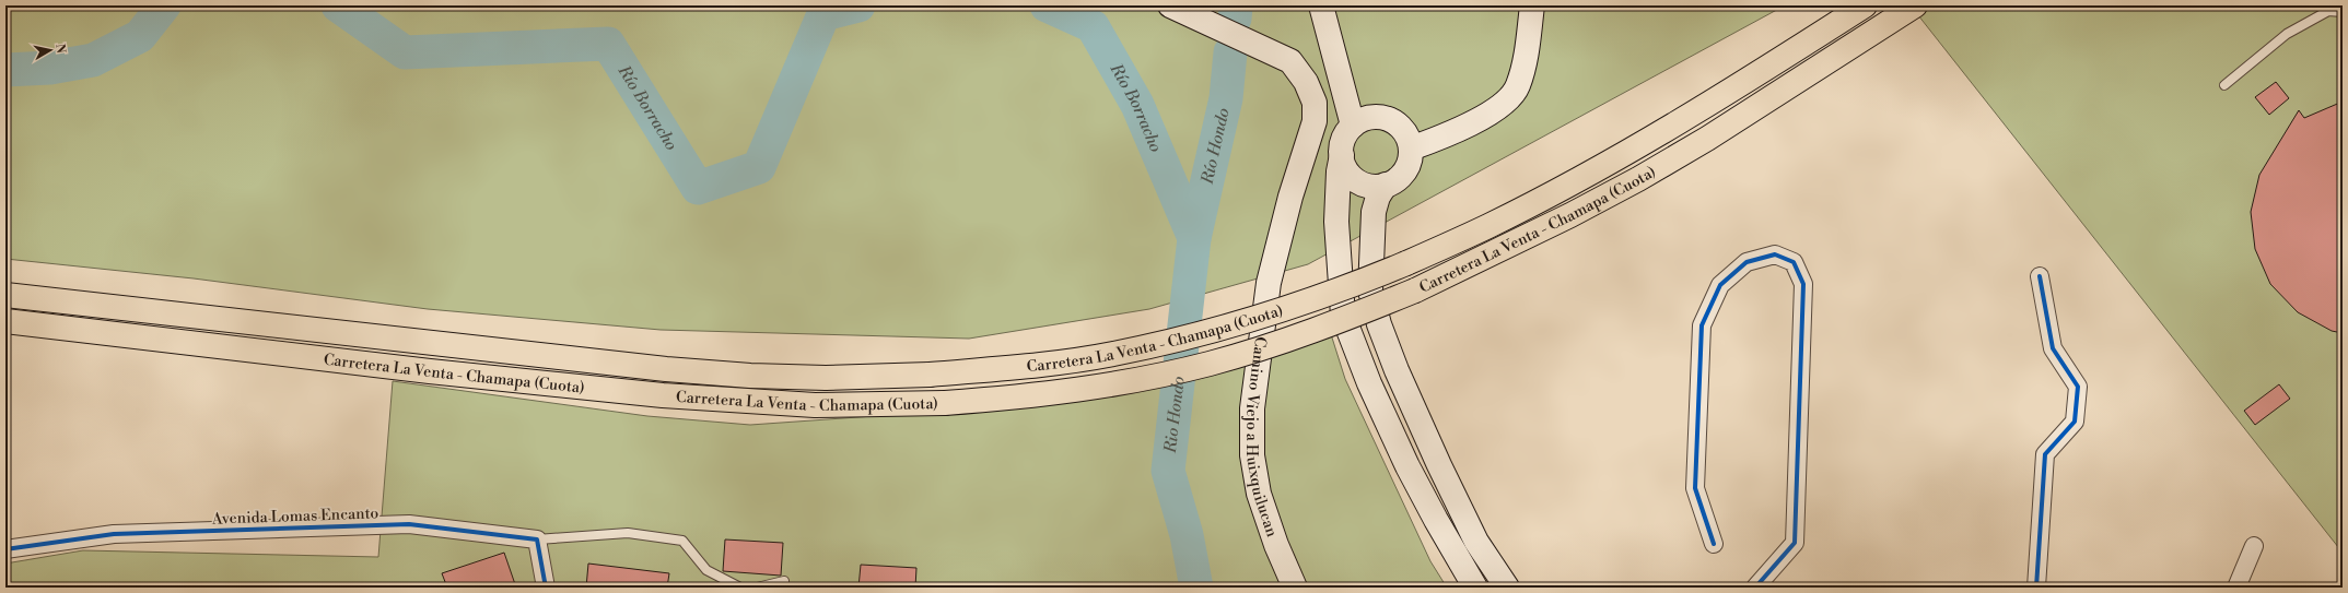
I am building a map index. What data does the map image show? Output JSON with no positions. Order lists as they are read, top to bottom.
{
  "streets": {
    "highway": ["Carretera La Venta - Chamapa (Cuota)"],
    "main road": ["Camino Viejo a Huixquilucan"],
    "street": ["Avenida Lomas Encanto"]
  },
  "water": ["Río Borracho", "Río Hondo", "Rio Hondo"],
  "north": "right"
}
